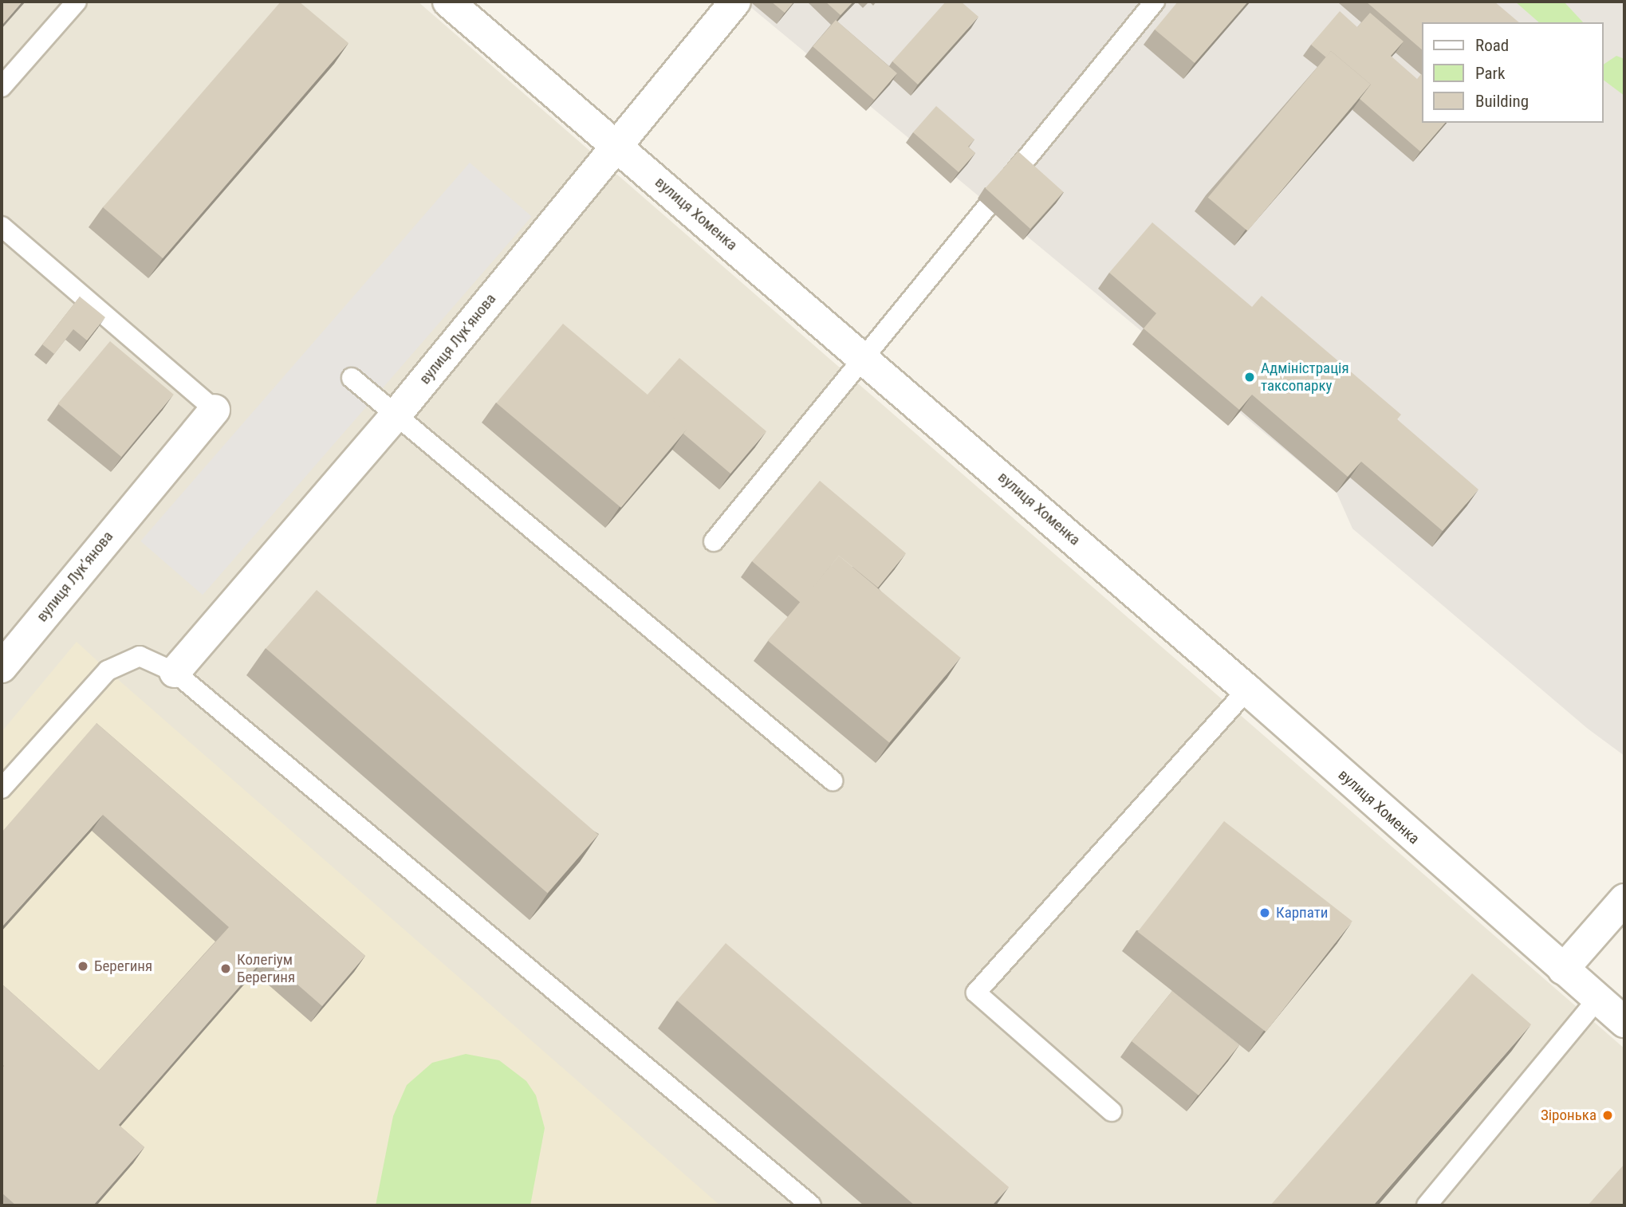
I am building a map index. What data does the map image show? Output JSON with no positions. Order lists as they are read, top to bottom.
{
  "streets": {
    "street": ["вулиця Хоменка", "вулиця Лукʼянова"]
  },
  "crossings": [
    ["вулиця Хоменка", "вулиця Лукʼянова"]
  ],
  "places": [
    "Адміністрація таксопарку",
    "Карпати",
    "Берегиня",
    "Колегіум Берегиня",
    "Зіронька"
  ],
  "legend": ["Road", "Park", "Building"]
}
